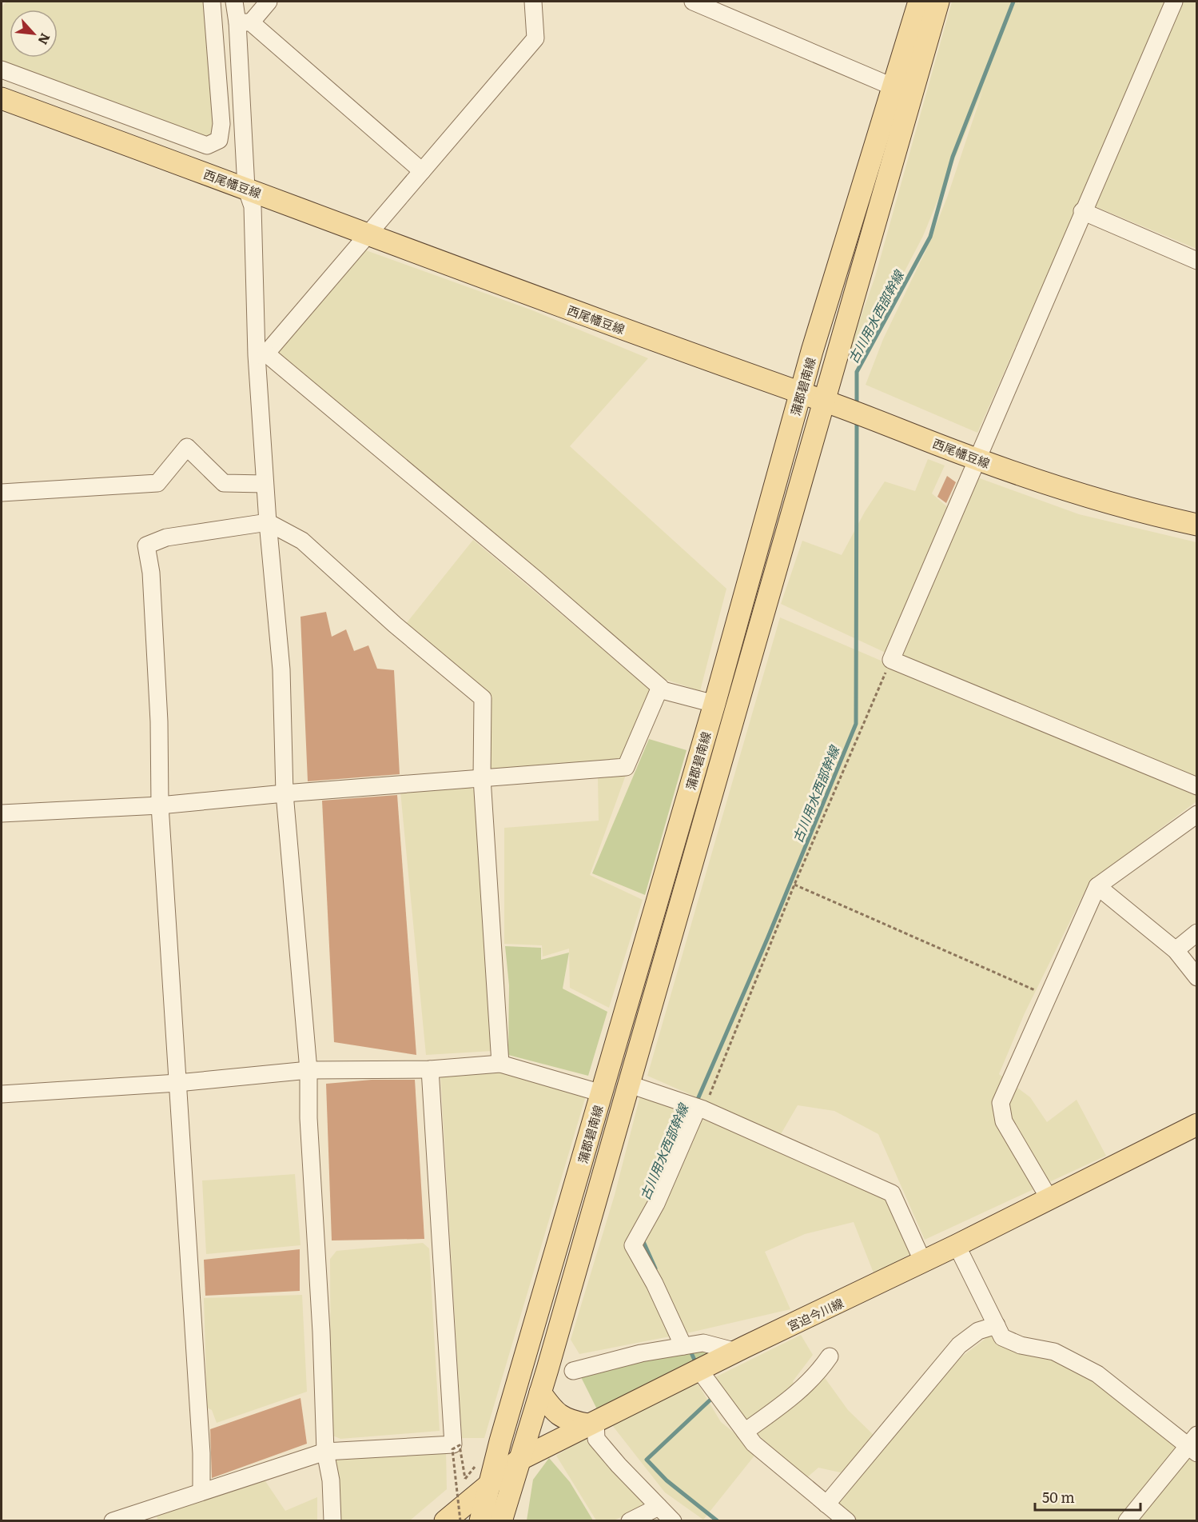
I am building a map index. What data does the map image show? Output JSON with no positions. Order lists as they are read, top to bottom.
{
  "streets": {
    "main road": ["西尾幡豆線", "蒲郡碧南線", "宮迫今川線"]
  },
  "crossings": [
    ["西尾幡豆線", "蒲郡碧南線"],
    ["蒲郡碧南線", "宮迫今川線"]
  ],
  "water": ["古川用水西部幹線"],
  "scale_bar": "50 m",
  "north": "bottom right"
}
